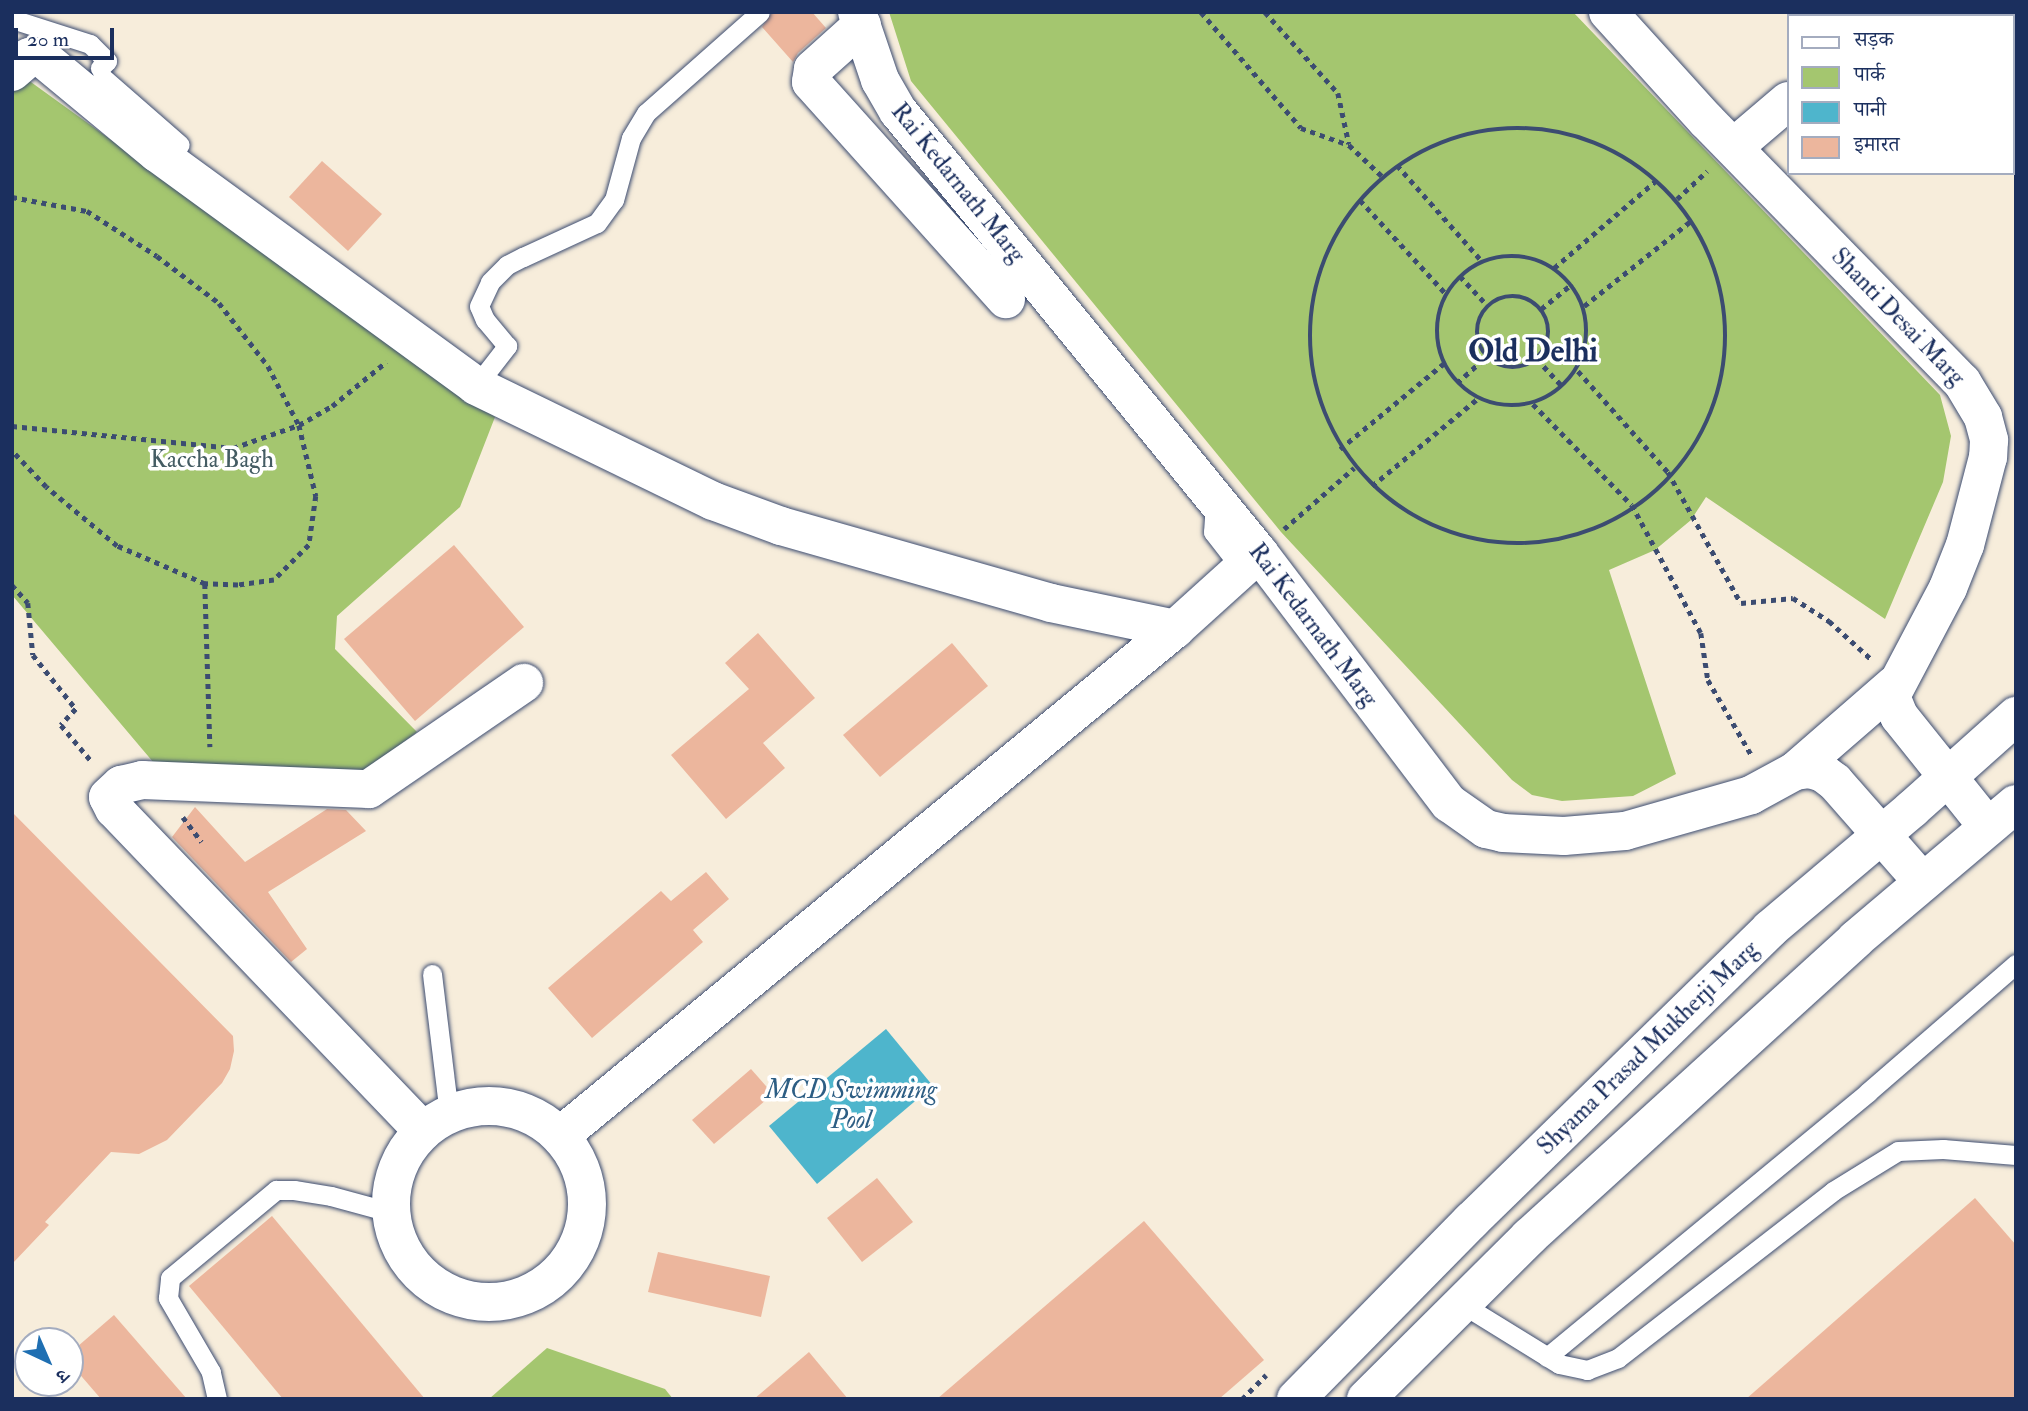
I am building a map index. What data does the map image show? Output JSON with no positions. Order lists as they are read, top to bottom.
{
  "streets": {
    "street": ["Rai Kedarnath Marg", "Shanti Desai Marg", "Shyama Prasad Mukherji Marg"]
  },
  "crossings": [
    ["Rai Kedarnath Marg", "Shanti Desai Marg"]
  ],
  "districts": ["Old Delhi"],
  "water": ["MCD Swimming Pool"],
  "parks": ["Kaccha Bagh"],
  "legend": [
    "सड़क",
    "पार्क",
    "पानी",
    "इमारत"
  ],
  "scale_bar": "20 m",
  "north": "bottom right"
}
